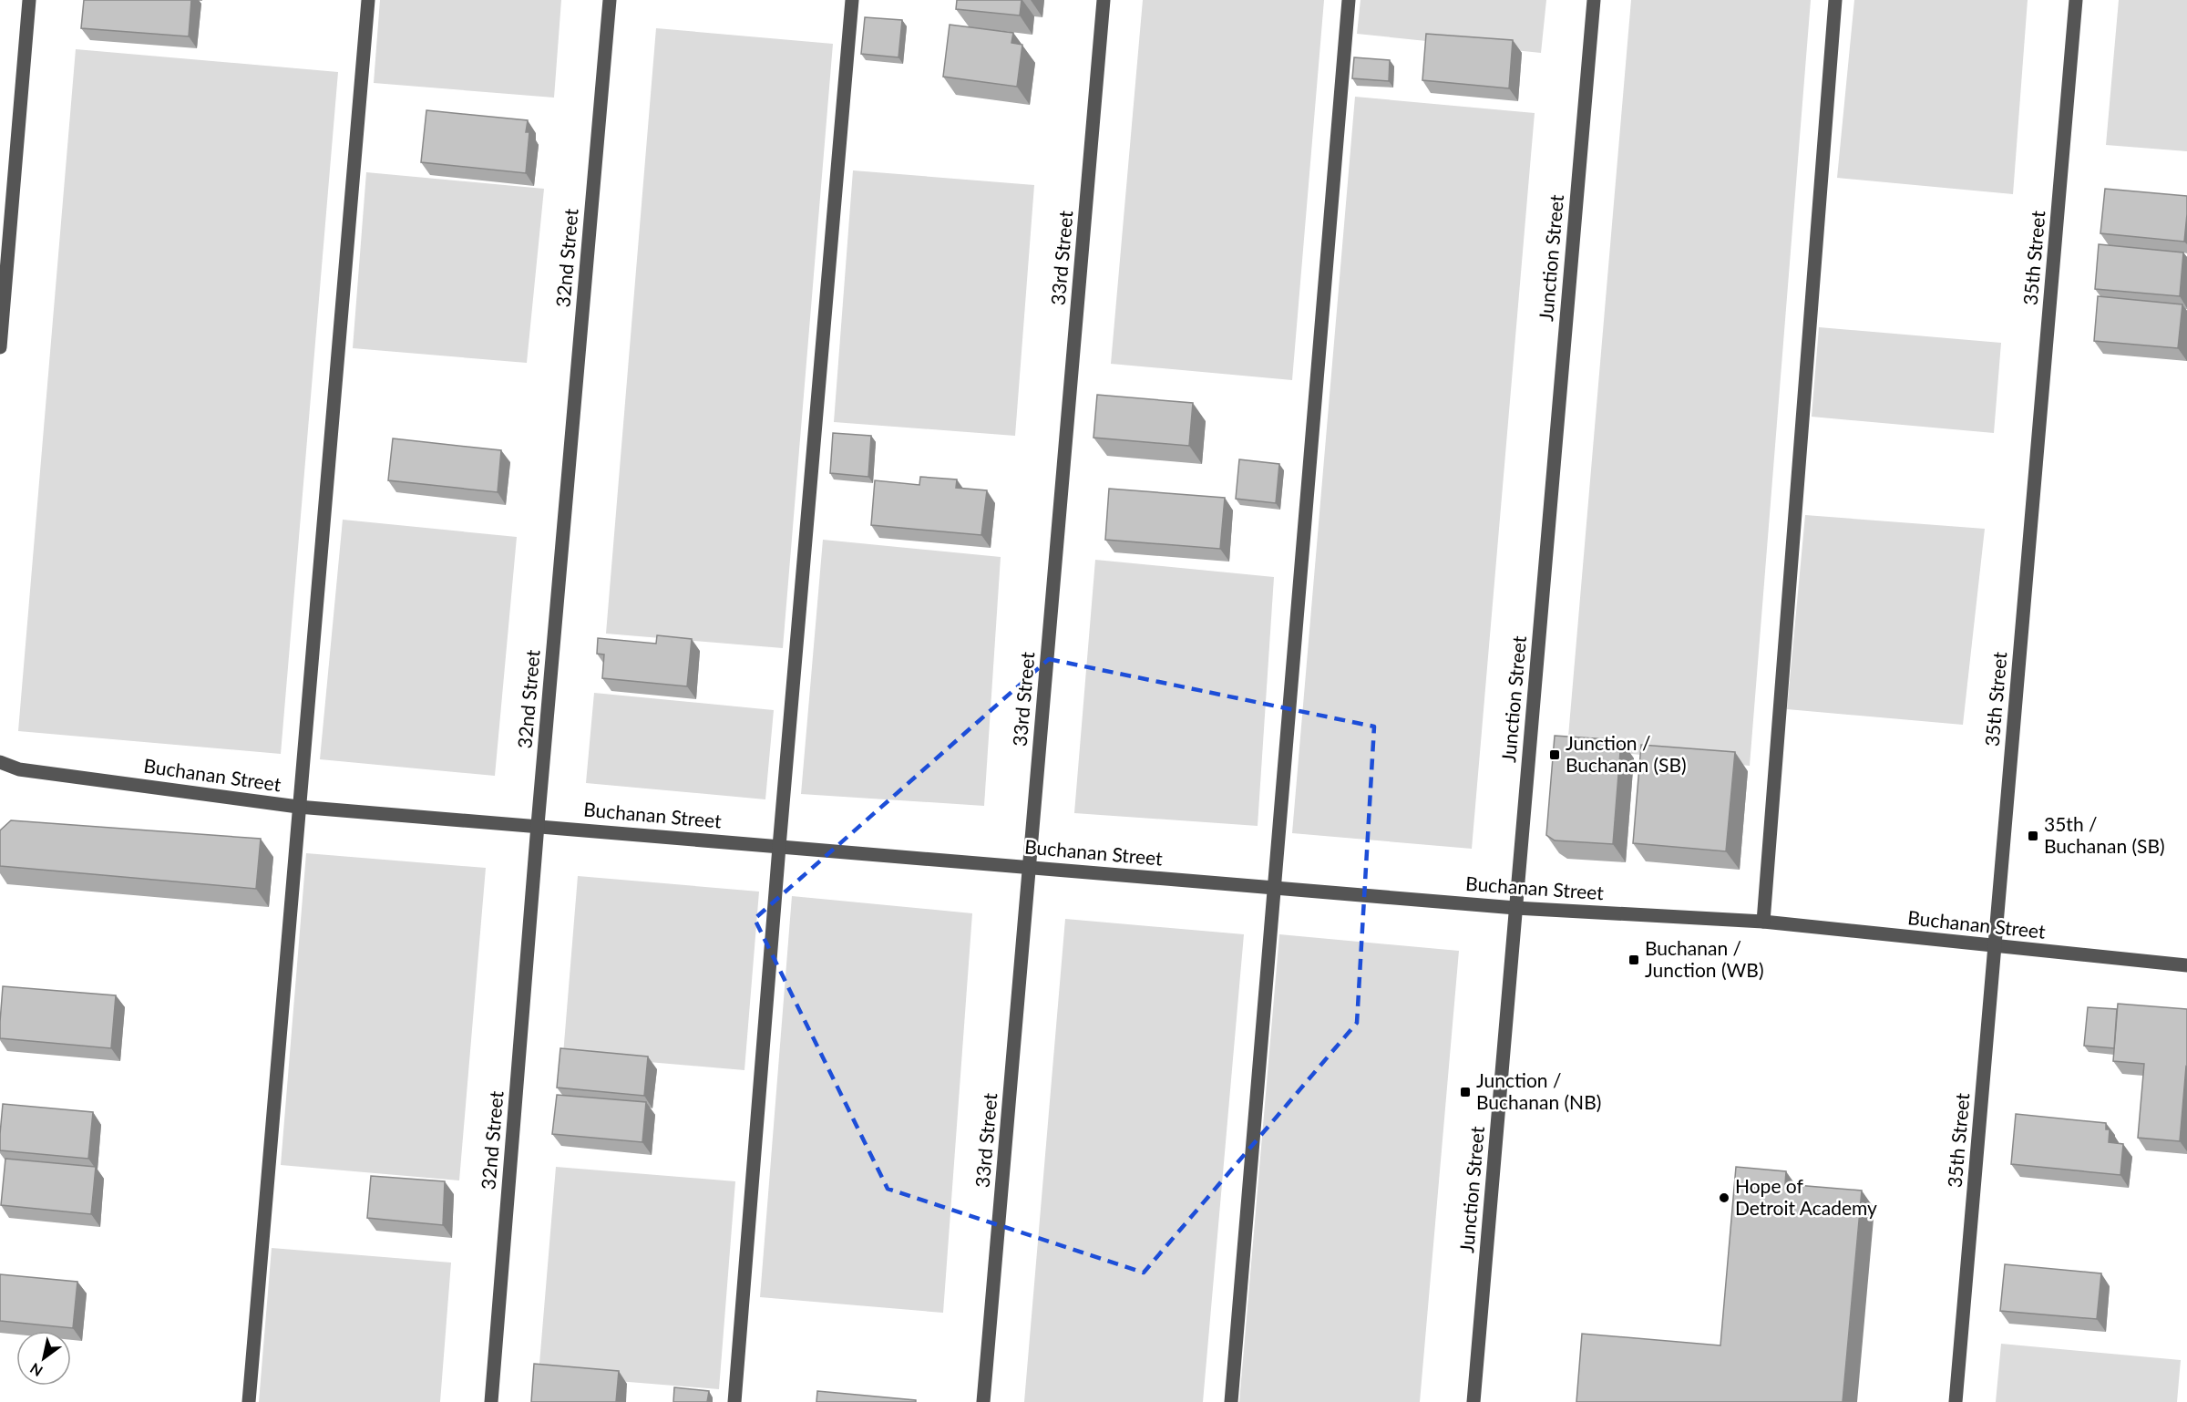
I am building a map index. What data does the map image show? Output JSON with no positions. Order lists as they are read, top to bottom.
{
  "streets": {
    "street": [
      "32nd Street",
      "33rd Street",
      "Junction Street",
      "35th Street",
      "Buchanan Street"
    ]
  },
  "crossings": [
    ["32nd Street", "Buchanan Street"],
    ["33rd Street", "Buchanan Street"],
    ["Junction Street", "Buchanan Street"],
    ["35th Street", "Buchanan Street"]
  ],
  "places": {
    "transit": [
      "Junction / Buchanan (SB)",
      "35th / Buchanan (SB)",
      "Buchanan / Junction (WB)",
      "Junction / Buchanan (NB)"
    ],
    "other": ["Hope of Detroit Academy"]
  },
  "north": "bottom left"
}
